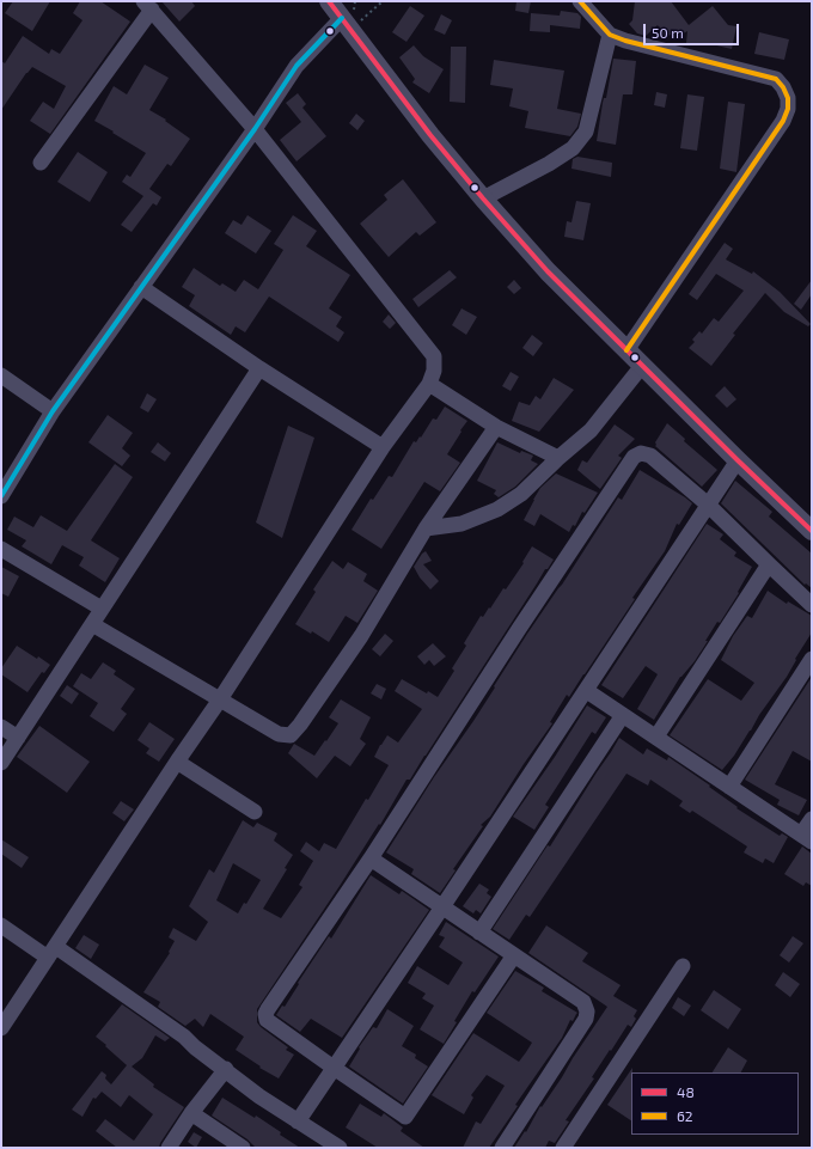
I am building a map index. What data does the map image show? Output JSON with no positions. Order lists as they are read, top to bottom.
{
  "lines": ["transit line 48", "transit line 62"],
  "legend": ["48", "62"],
  "scale_bar": "50 m"
}
